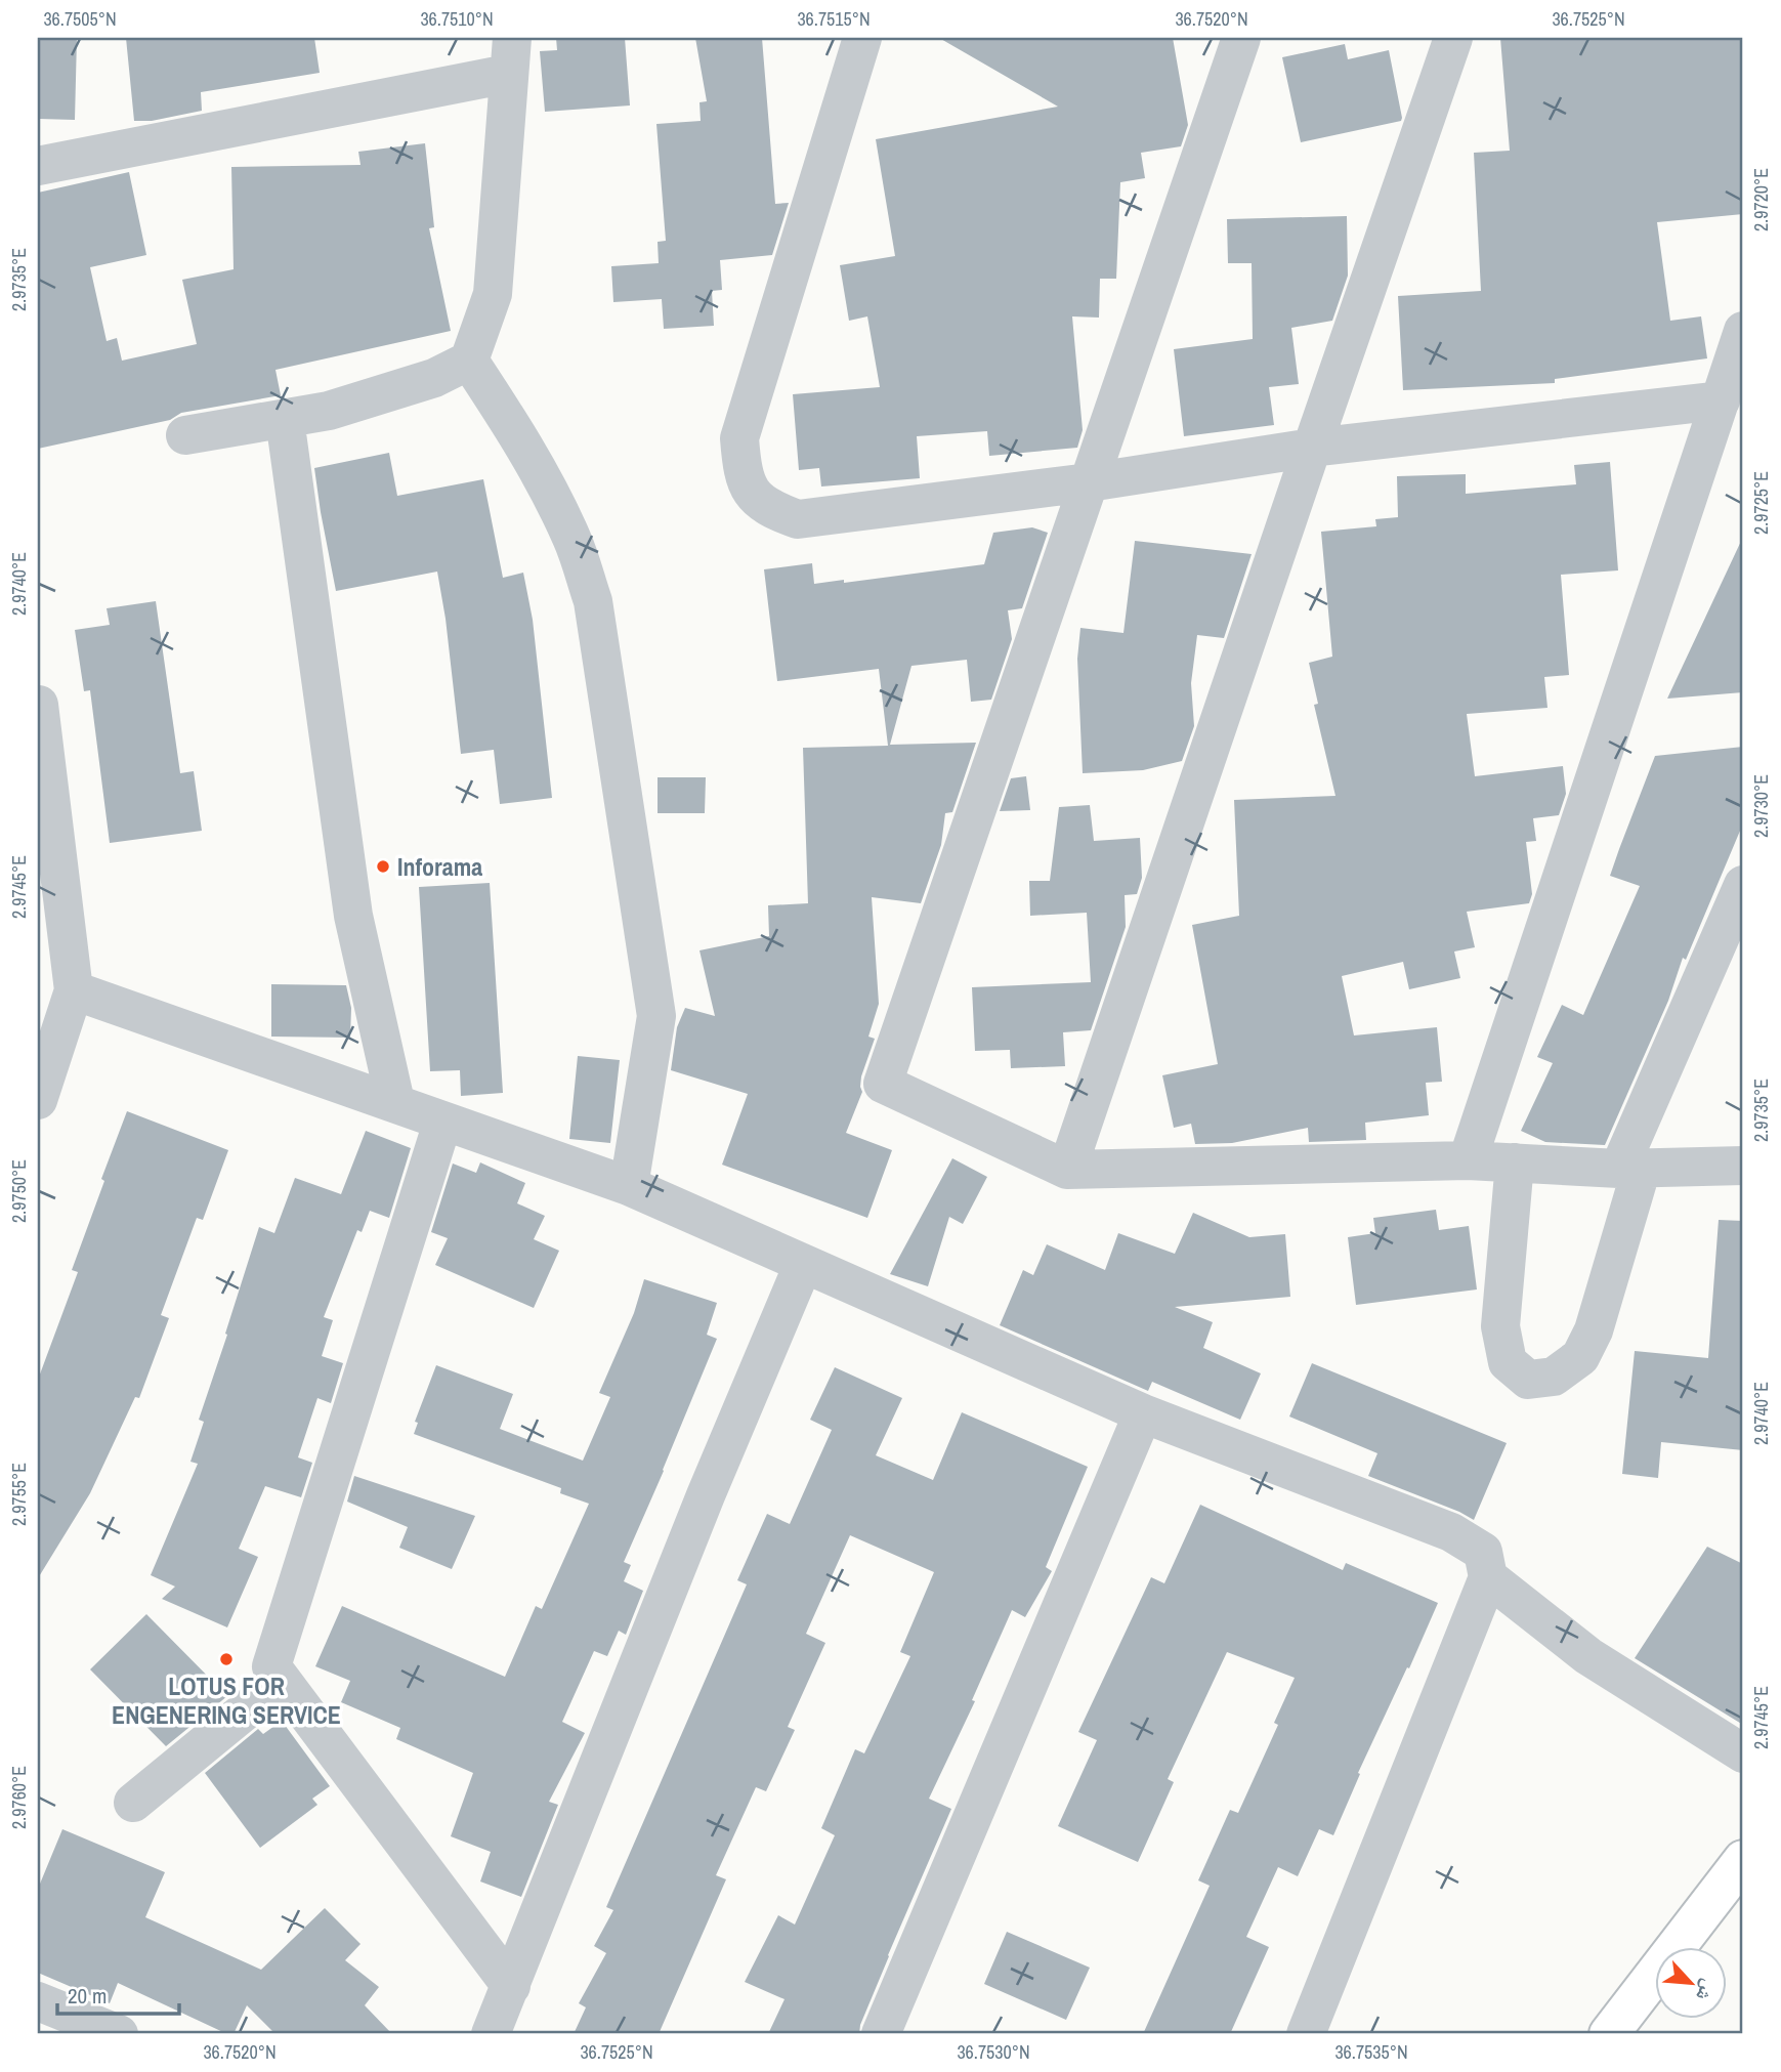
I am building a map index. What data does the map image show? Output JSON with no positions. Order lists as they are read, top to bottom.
{
  "places": ["Inforama", "LOTUS FOR ENGENERING SERVICE"],
  "scale_bar": "20 m",
  "north": "bottom right",
  "coordinates": [
    "36.7505°N",
    "36.7510°N",
    "36.7515°N",
    "36.7520°N",
    "36.7525°N",
    "2.9720°E",
    "2.9735°E",
    "2.9725°E",
    "2.9740°E",
    "2.9730°E",
    "2.9745°E",
    "2.9750°E",
    "2.9755°E",
    "2.9760°E",
    "36.7530°N",
    "36.7535°N"
  ]
}
